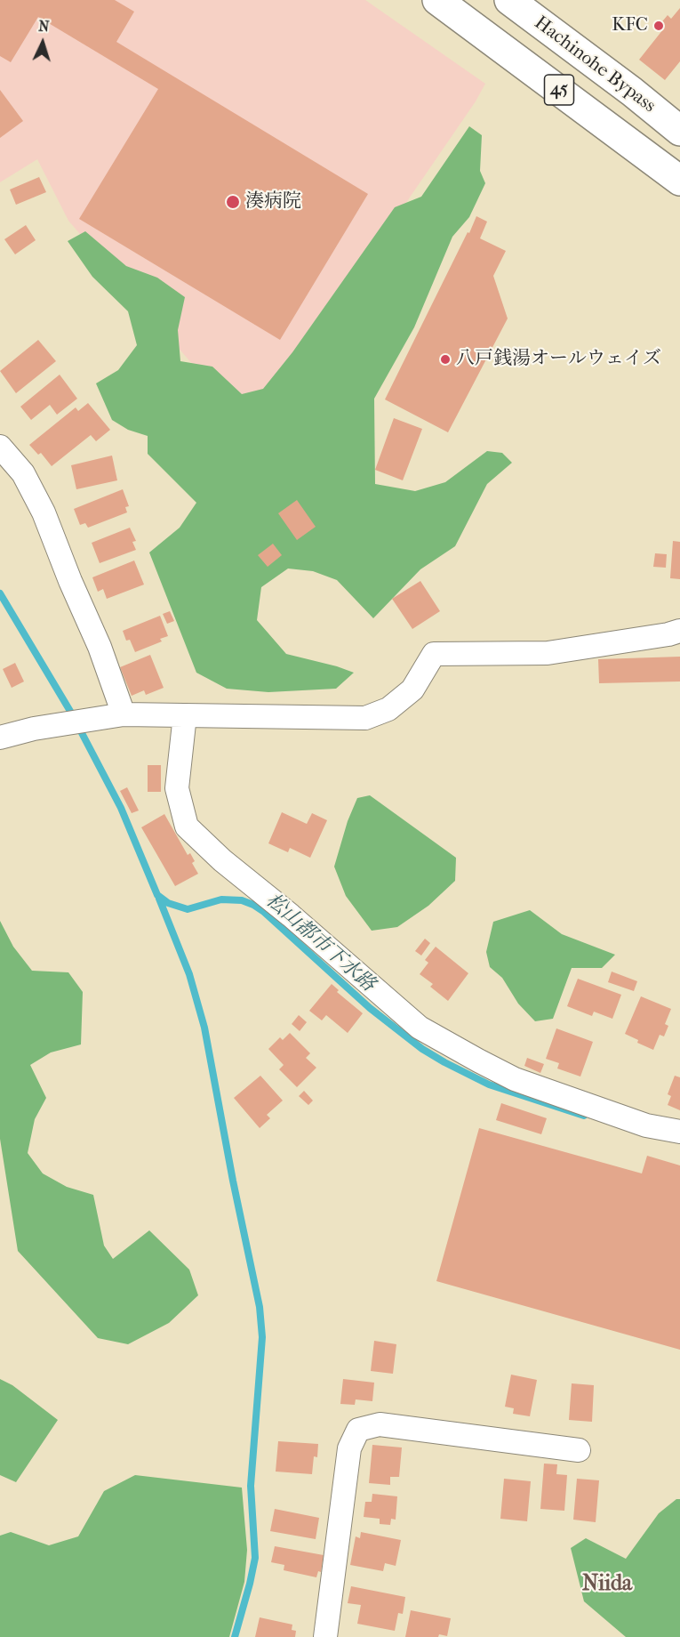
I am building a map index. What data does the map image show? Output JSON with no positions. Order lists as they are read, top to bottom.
{
  "streets": {
    "highway": ["Hachinohe Bypass", "45"]
  },
  "districts": ["Niida"],
  "water": ["松山都市下水路"],
  "places": ["KFC", "湊病院", "八戸銭湯オールウェイズ"],
  "north": "top"
}
